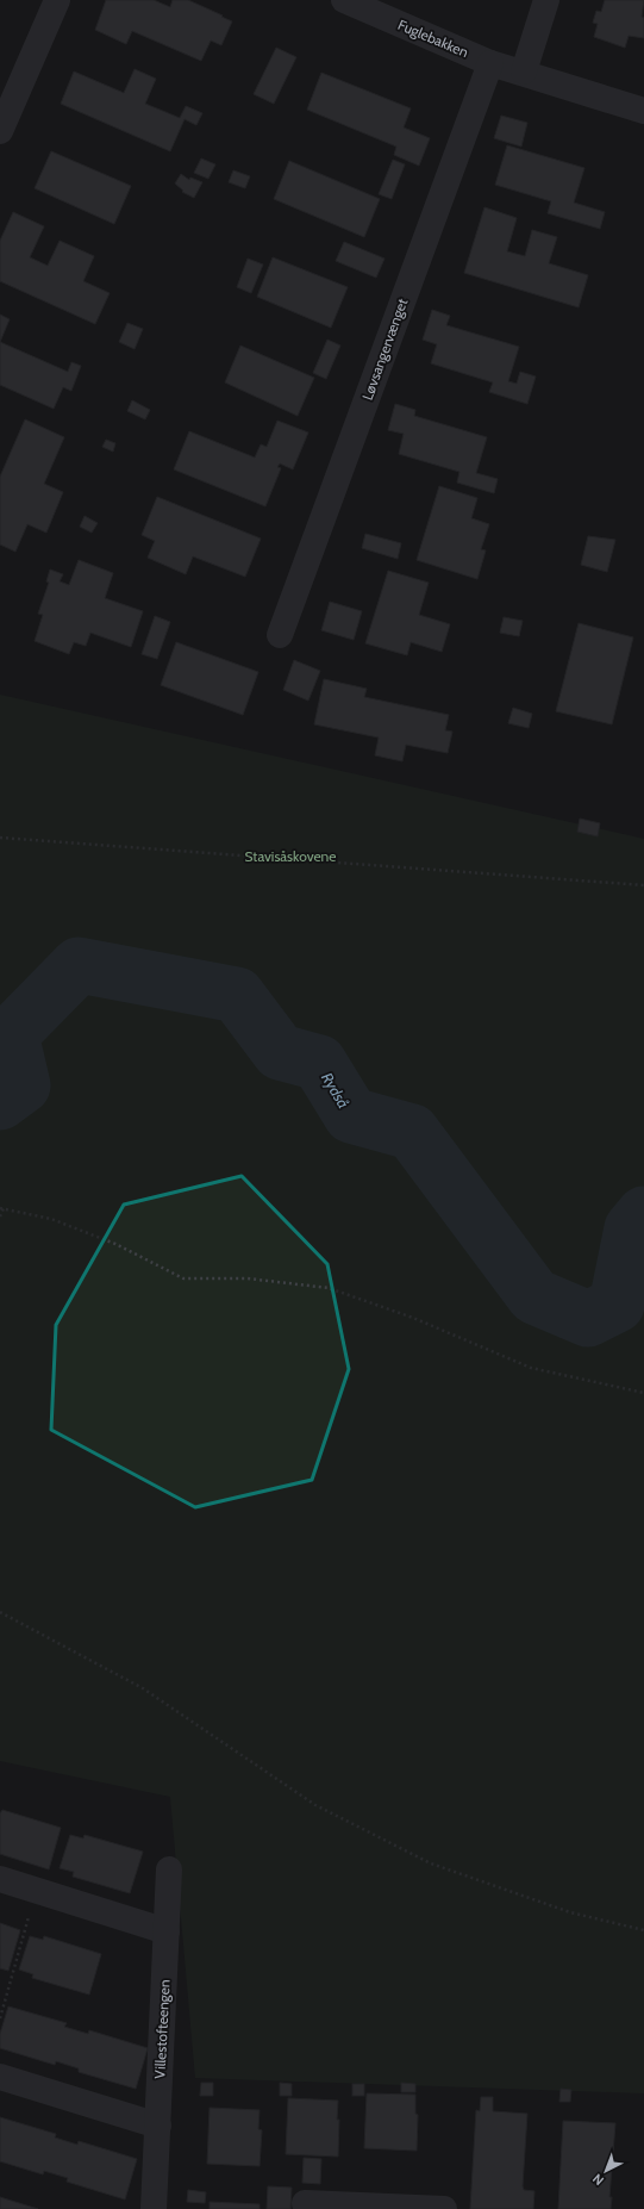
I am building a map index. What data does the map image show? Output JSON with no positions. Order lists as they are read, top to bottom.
{
  "streets": {
    "street": ["Fuglebakken", "Løvsangervænget", "Villestofteengen"]
  },
  "crossings": [
    ["Fuglebakken", "Løvsangervænget"]
  ],
  "water": ["Rydså"],
  "parks": ["Stavisåskovene"],
  "north": "bottom left"
}
